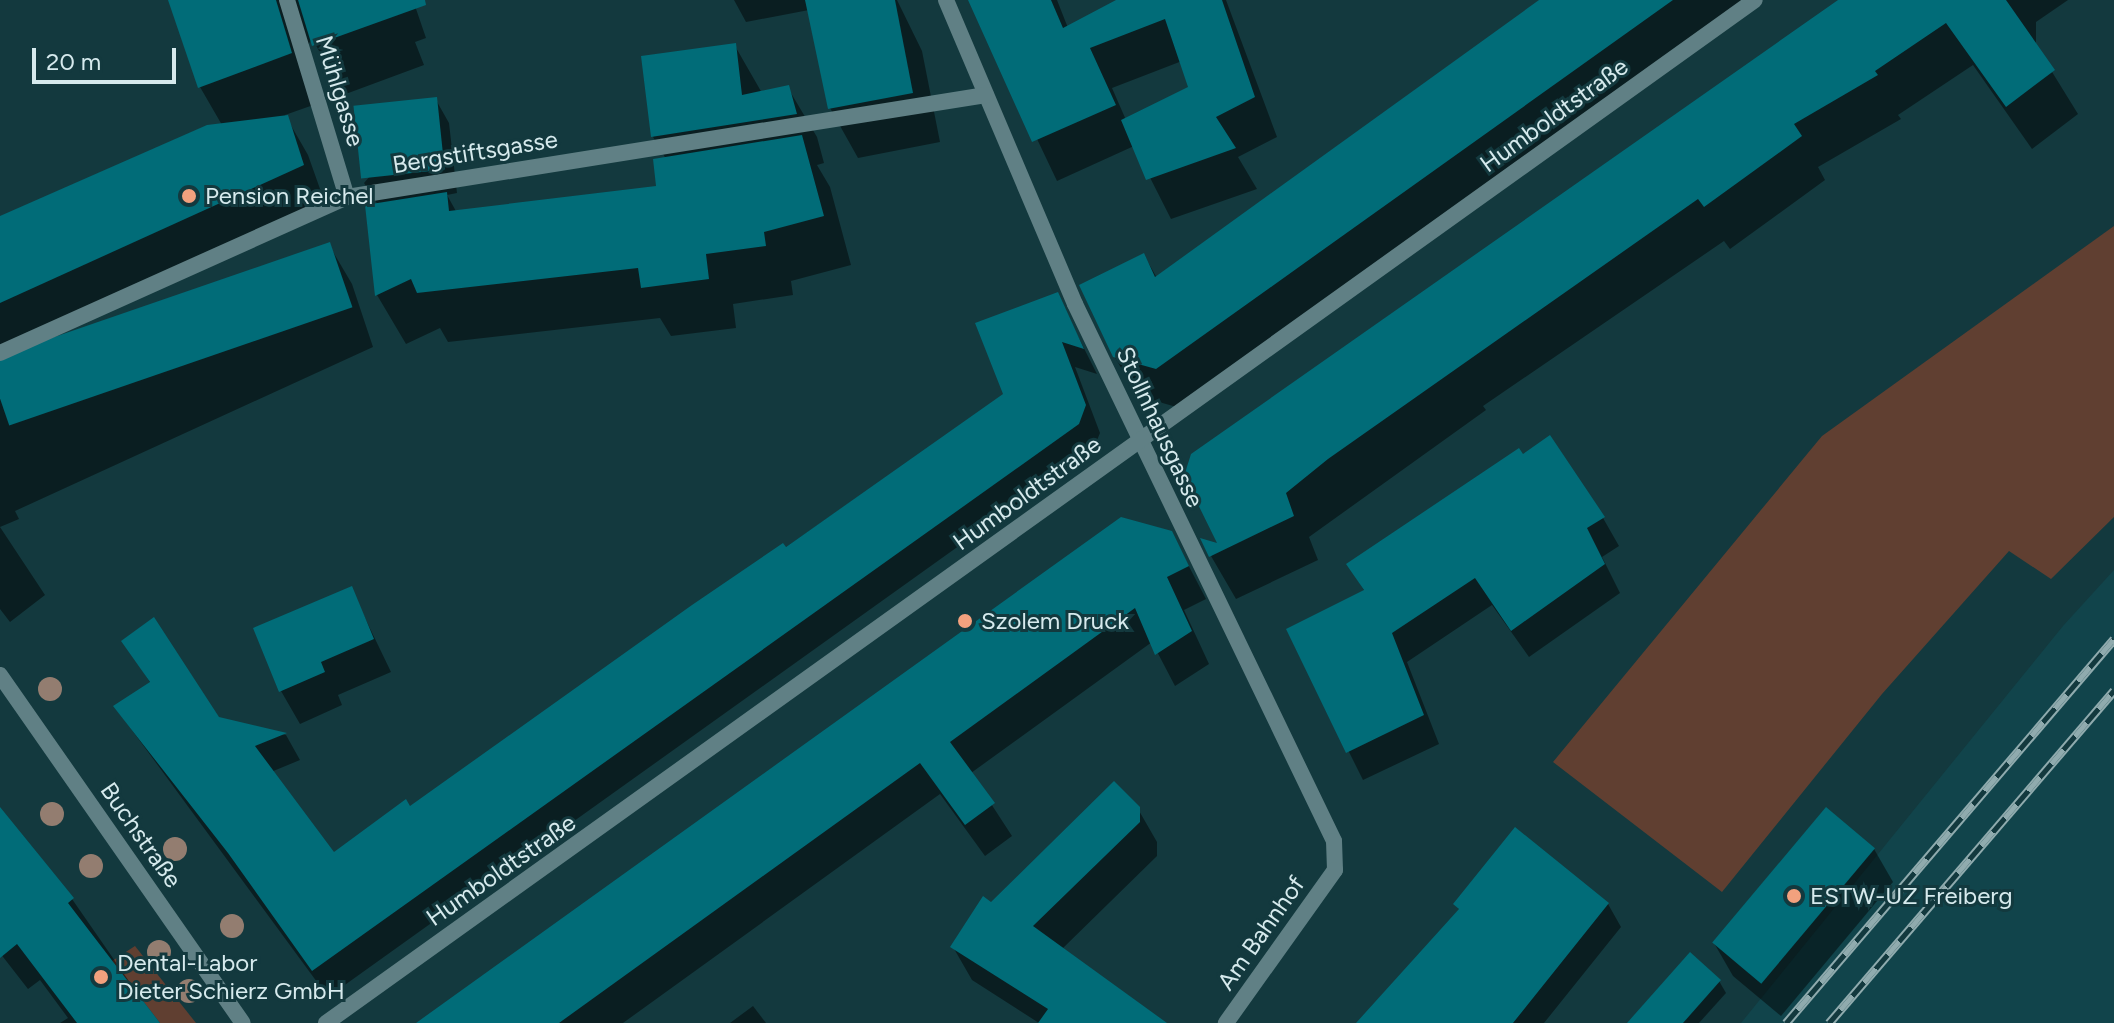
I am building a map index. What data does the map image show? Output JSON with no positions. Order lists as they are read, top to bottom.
{
  "streets": {
    "street": [
      "Mühlgasse",
      "Humboldtstraße",
      "Bergstiftsgasse",
      "Stollnhausgasse",
      "Buchstraße",
      "Am Bahnhof"
    ]
  },
  "crossings": [
    ["Mühlgasse", "Bergstiftsgasse"],
    ["Humboldtstraße", "Stollnhausgasse"],
    ["Bergstiftsgasse", "Stollnhausgasse"],
    ["Stollnhausgasse", "Am Bahnhof"]
  ],
  "places": [
    "Pension Reichel",
    "Szolem Druck",
    "ESTW-UZ Freiberg",
    "Dental-Labor Dieter Schierz GmbH"
  ],
  "scale_bar": "20 m"
}
